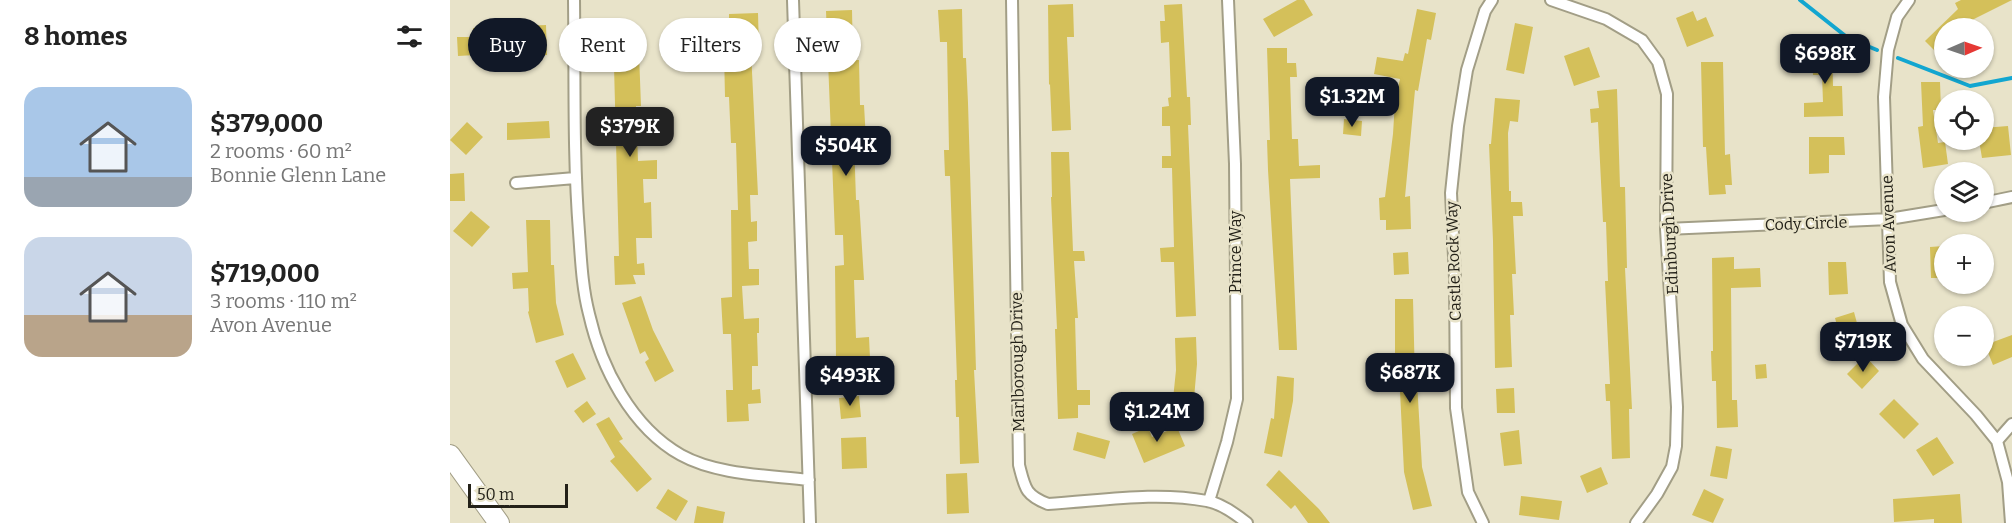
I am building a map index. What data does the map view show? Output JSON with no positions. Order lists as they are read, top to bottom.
{
  "streets": {
    "street": [
      "Cody Circle",
      "Avon Avenue",
      "Edinburgh Drive",
      "Prince Way",
      "Castle Rock Way",
      "Marlborough Drive"
    ]
  },
  "crossings": [
    ["Cody Circle", "Avon Avenue"],
    ["Cody Circle", "Edinburgh Drive"],
    ["Prince Way", "Marlborough Drive"]
  ],
  "scale_bar": "50 m",
  "north": "right",
  "page": {
    "heading": "8 homes",
    "map_buttons": ["+", "−"],
    "chip": [
      "Buy",
      "Rent",
      "Filters",
      "New"
    ],
    "price": [
      "$698K",
      "$1.32M",
      "$379K",
      "$504K",
      "$719K",
      "$687K",
      "$493K",
      "$1.24M"
    ],
    "list": [
      {
        "name": "$379,000",
        "note": "2 rooms · 60 m² · Bonnie Glenn Lane"
      },
      {
        "name": "$719,000",
        "note": "3 rooms · 110 m² · Avon Avenue"
      }
    ],
    "scale": "50 m"
  }
}
